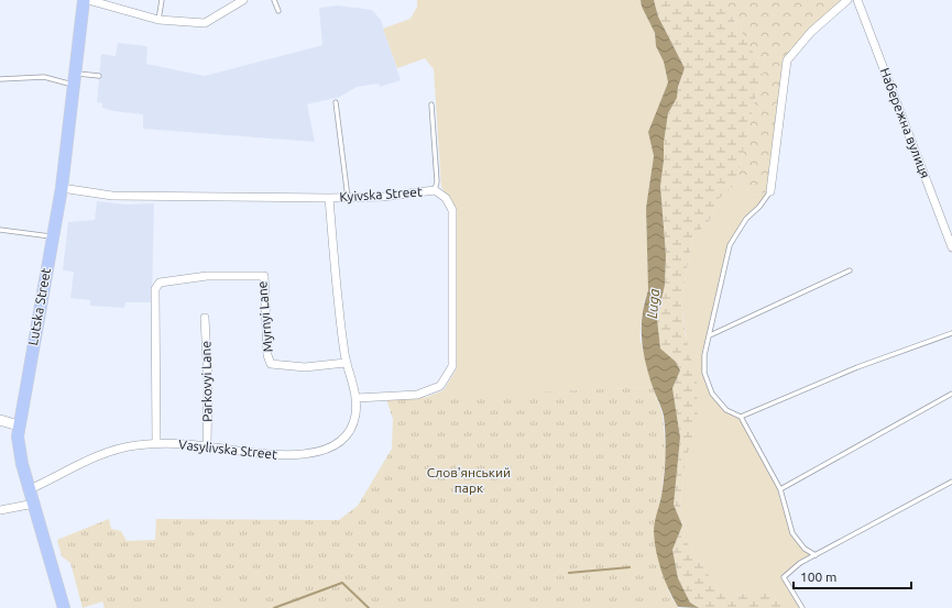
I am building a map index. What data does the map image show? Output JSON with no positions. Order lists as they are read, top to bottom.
{
  "streets": {
    "main road": ["Lutska Street"],
    "street": [
      "Набережна вулиця",
      "Kyivska Street",
      "Myrnyi Lane",
      "Parkovyi Lane",
      "Vasylivska Street"
    ]
  },
  "crossings": [
    ["Kyivska Street", "Lutska Street"],
    ["Kyivska Street", "Vasylivska Street"],
    ["Lutska Street", "Vasylivska Street"],
    ["Myrnyi Lane", "Vasylivska Street"],
    ["Parkovyi Lane", "Vasylivska Street"]
  ],
  "water": ["Luga"],
  "parks": ["Слов'янський парк"],
  "scale_bar": "100 m"
}
